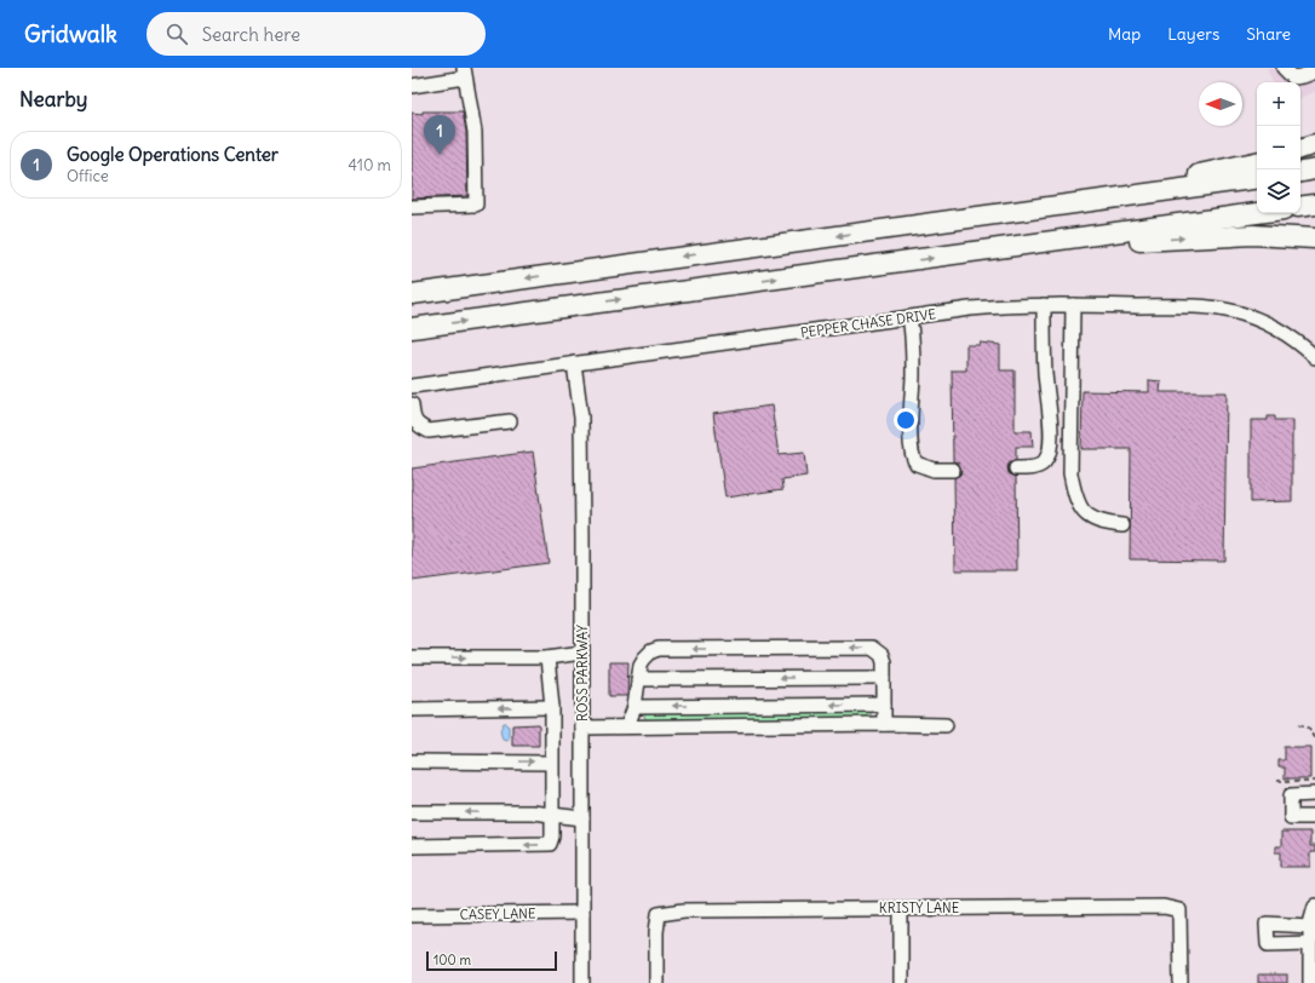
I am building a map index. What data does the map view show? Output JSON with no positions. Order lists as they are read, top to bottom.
{
  "streets": {
    "street": [
      "PEPPER CHASE DRIVE",
      "ROSS PARKWAY",
      "KRISTY LANE",
      "CASEY LANE"
    ]
  },
  "crossings": [
    ["PEPPER CHASE DRIVE", "ROSS PARKWAY"],
    ["ROSS PARKWAY", "CASEY LANE"]
  ],
  "scale_bar": "100 m",
  "north": "left",
  "page": {
    "header": "Gridwalk",
    "search": "Search here",
    "nav": ["Map", "Layers", "Share"],
    "heading": "Nearby",
    "map_buttons": ["+", "−"],
    "pins": "1",
    "list": [
      {
        "mark": "1",
        "name": "Google Operations Center",
        "note": "Office",
        "value": "410 m"
      }
    ],
    "scale": "100 m"
  }
}
